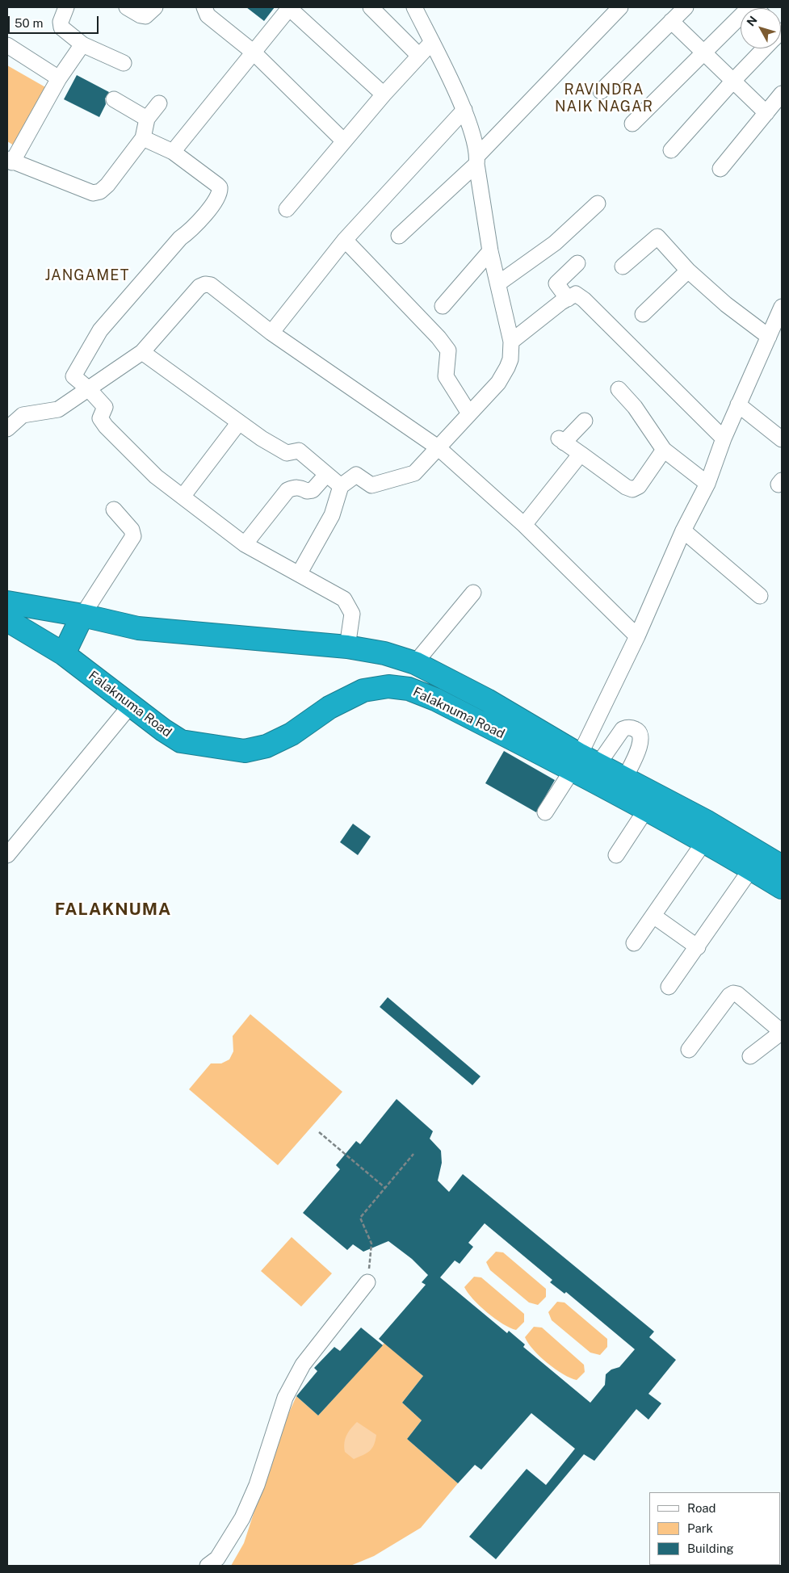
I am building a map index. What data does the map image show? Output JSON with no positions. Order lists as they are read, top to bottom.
{
  "streets": {
    "highway": ["Falaknuma Road"]
  },
  "districts": ["RAVINDRA NAIK NAGAR", "JANGAMET", "FALAKNUMA"],
  "legend": ["Road", "Park", "Building"],
  "scale_bar": "50 m",
  "north": "top left"
}
